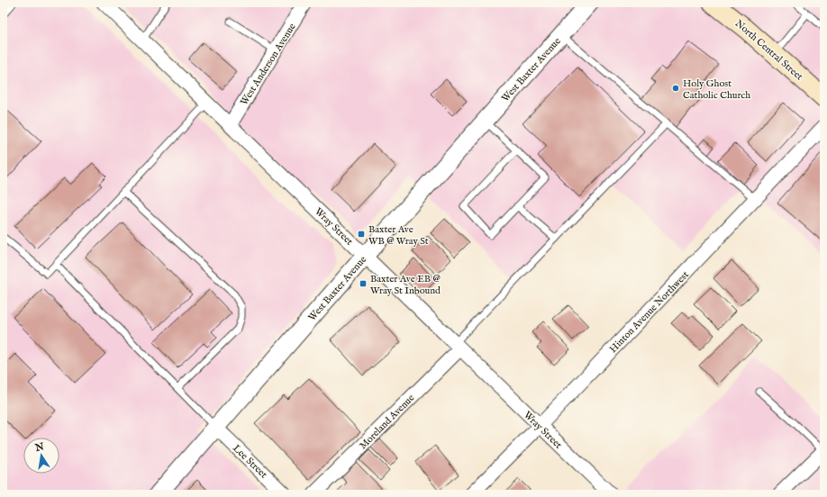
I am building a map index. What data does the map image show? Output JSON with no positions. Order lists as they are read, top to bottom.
{
  "streets": {
    "main road": ["North Central Street"],
    "street": [
      "West Anderson Avenue",
      "West Baxter Avenue",
      "Wray Street",
      "Hinton Avenue Northwest",
      "Moreland Avenue",
      "Lee Street"
    ]
  },
  "crossings": [
    ["West Anderson Avenue", "Wray Street"],
    ["West Baxter Avenue", "Wray Street"],
    ["West Baxter Avenue", "Lee Street"],
    ["Wray Street", "Hinton Avenue Northwest"],
    ["Wray Street", "Moreland Avenue"]
  ],
  "places": {
    "other": ["Holy Ghost Catholic Church"],
    "transit": ["Baxter Ave WB @ Wray St", "Baxter Ave EB @ Wray St Inbound"]
  },
  "north": "top"
}
